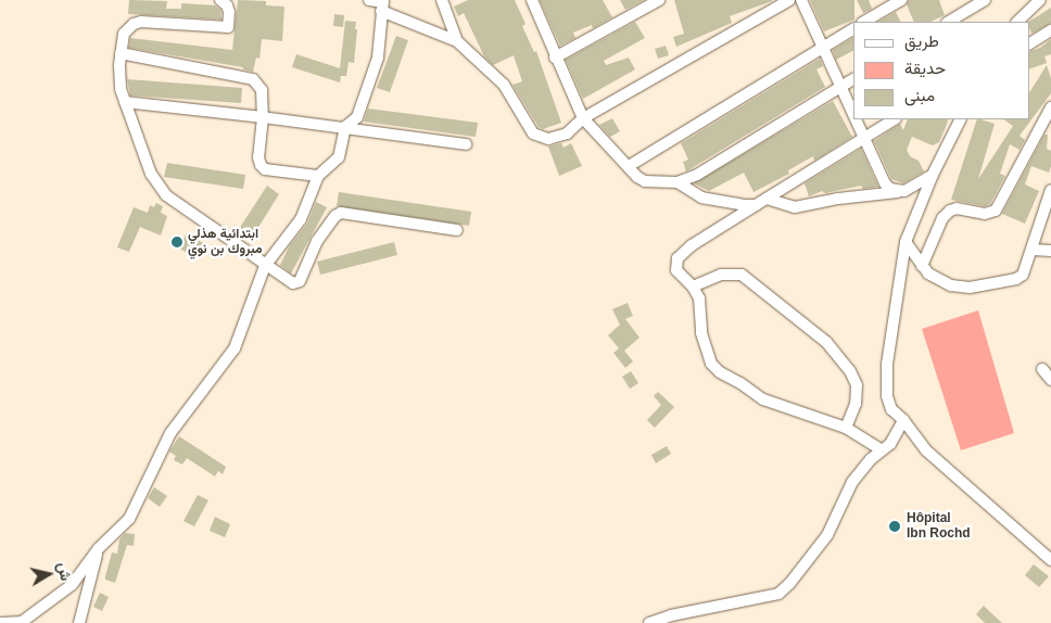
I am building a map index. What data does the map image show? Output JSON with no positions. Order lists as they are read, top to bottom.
{
  "places": ["ابتدائية هذلي مبروك بن نوي", "Hôpital Ibn Rochd"],
  "legend": ["طريق", "حديقة", "مبنى"],
  "north": "right"
}
